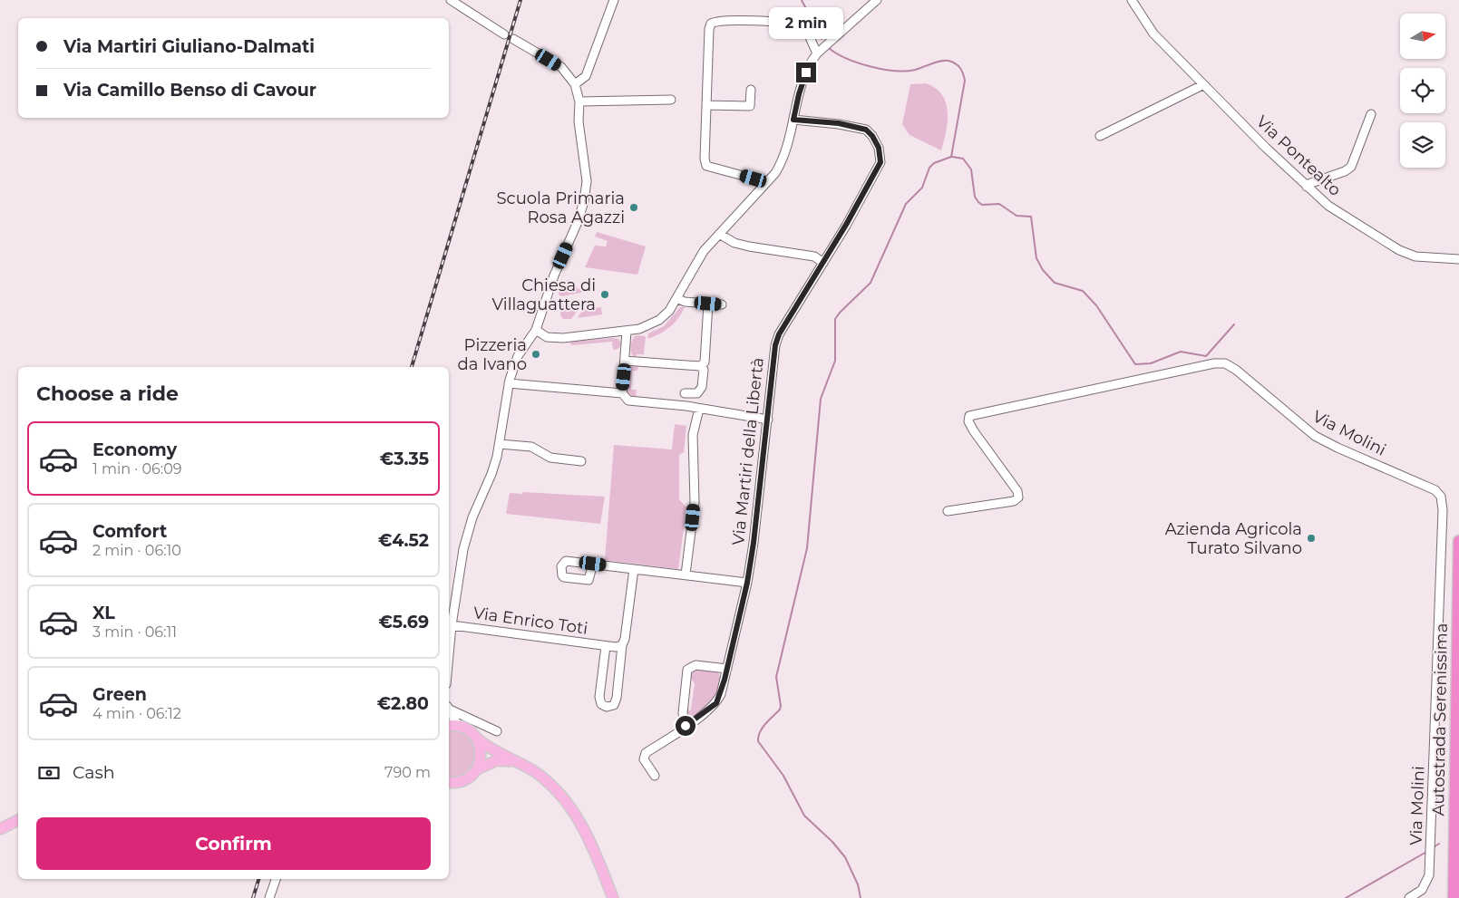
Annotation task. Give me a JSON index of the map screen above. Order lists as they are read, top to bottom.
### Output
{
  "streets": {
    "highway": ["Autostrada Serenissima"],
    "street": [
      "Via Pontealto",
      "Via Molini",
      "Via Martiri della Libertà",
      "Via Enrico Toti"
    ]
  },
  "places": [
    "Scuola Primaria Rosa Agazzi",
    "Chiesa di Villaguattera",
    "Pizzeria da Ivano",
    "Azienda Agricola Turato Silvano"
  ],
  "north": "right",
  "page": {
    "bubble": "2 min",
    "banner": ["Via Martiri Giuliano-Dalmati", "Via Camillo Benso di Cavour"],
    "heading": "Choose a ride",
    "list": [
      {
        "name": "Economy",
        "note": "1 min · 06:09",
        "value": "€3.35"
      },
      {
        "name": "Comfort",
        "note": "2 min · 06:10",
        "value": "€4.52"
      },
      {
        "name": "XL",
        "note": "3 min · 06:11",
        "value": "€5.69"
      },
      {
        "name": "Green",
        "note": "4 min · 06:12",
        "value": "€2.80"
      }
    ],
    "pay": ["Cash", "790 m"],
    "buttons": "Confirm"
  }
}
